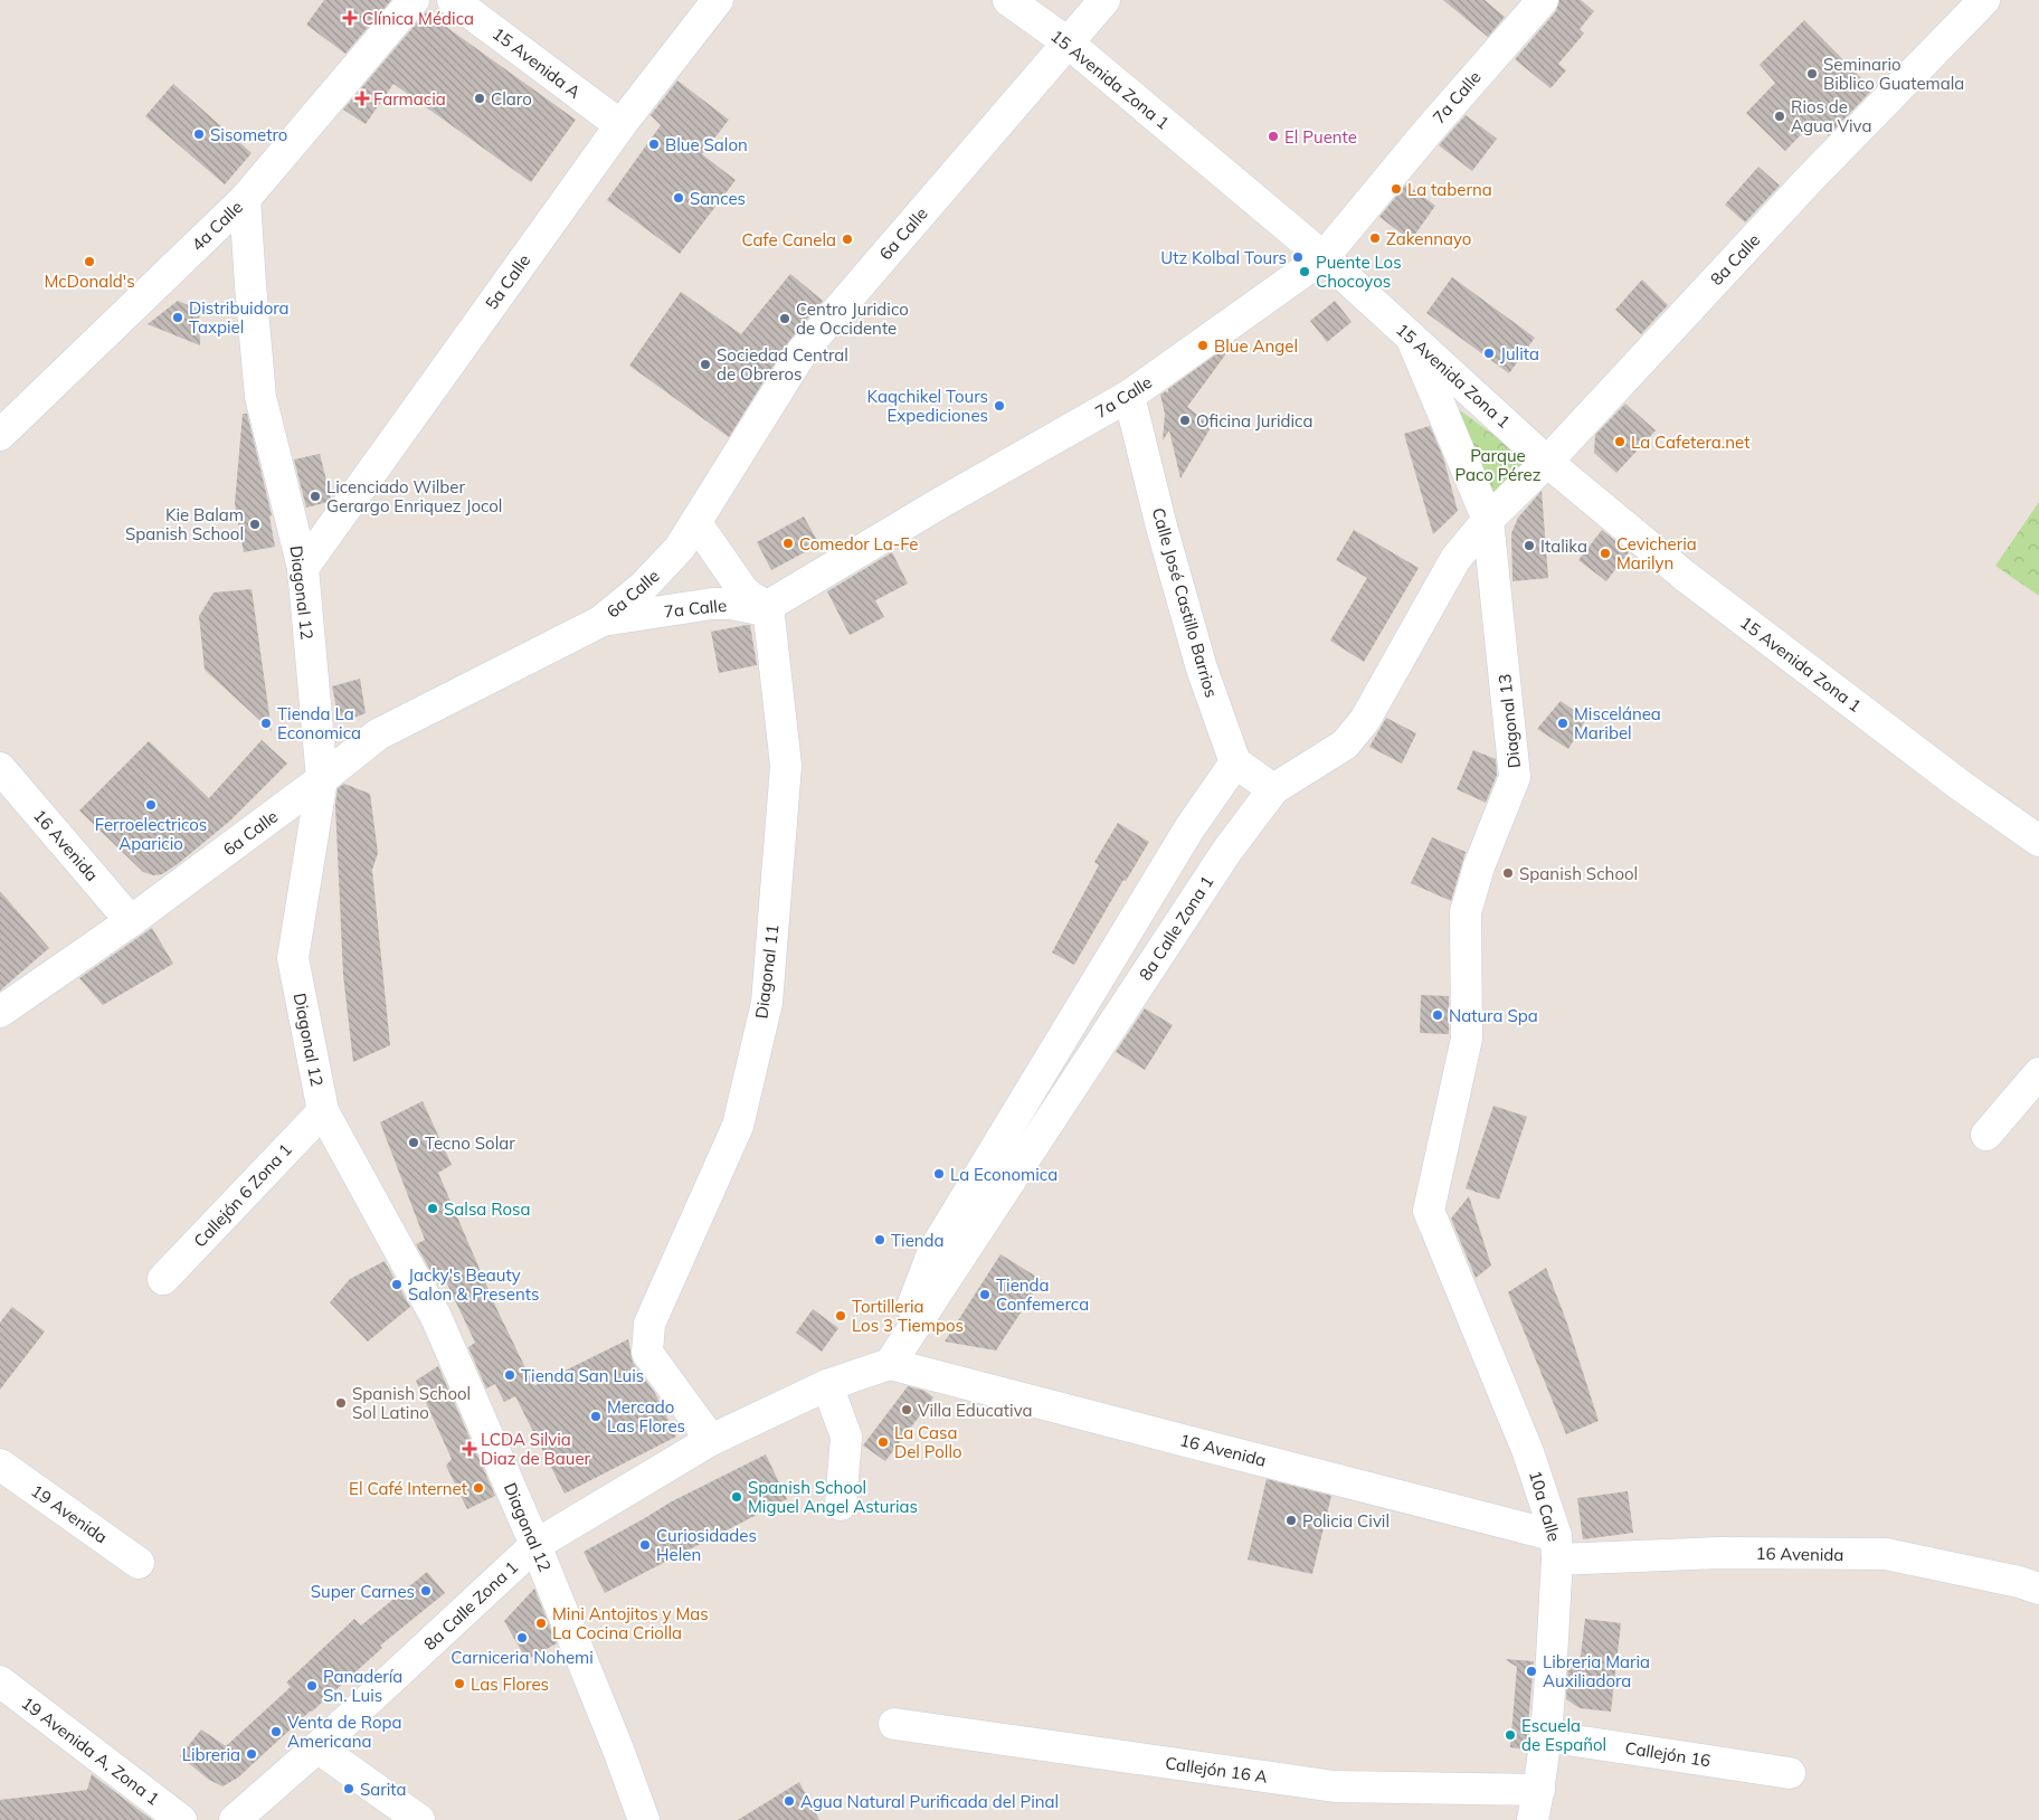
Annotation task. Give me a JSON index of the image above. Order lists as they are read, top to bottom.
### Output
{
  "streets": {
    "street": [
      "15 Avenida A",
      "15 Avenida Zona 1",
      "7a Calle",
      "4a Calle",
      "6a Calle",
      "8a Calle",
      "5a Calle",
      "Diagonal 12",
      "Calle José Castillo Barrios",
      "Diagonal 13",
      "16 Avenida",
      "8a Calle Zona 1",
      "Diagonal 11",
      "Callejón 6 Zona 1",
      "10a Calle",
      "19 Avenida",
      "19 Avenida A, Zona 1",
      "Callejón 16",
      "Callejón 16 A"
    ]
  },
  "crossings": [
    ["15 Avenida A", "5a Calle"],
    ["15 Avenida Zona 1", "7a Calle"],
    ["15 Avenida Zona 1", "6a Calle"],
    ["15 Avenida Zona 1", "8a Calle"],
    ["15 Avenida Zona 1", "Diagonal 13"],
    ["7a Calle", "6a Calle"],
    ["7a Calle", "Calle José Castillo Barrios"],
    ["7a Calle", "Diagonal 11"],
    ["4a Calle", "Diagonal 12"],
    ["6a Calle", "Diagonal 12"],
    ["6a Calle", "16 Avenida"],
    ["8a Calle", "Diagonal 13"],
    ["8a Calle", "8a Calle Zona 1"],
    ["5a Calle", "Diagonal 12"],
    ["Diagonal 12", "8a Calle Zona 1"],
    ["Diagonal 12", "Callejón 6 Zona 1"],
    ["Diagonal 13", "8a Calle Zona 1"],
    ["Diagonal 13", "10a Calle"],
    ["16 Avenida", "8a Calle Zona 1"],
    ["16 Avenida", "10a Calle"],
    ["8a Calle Zona 1", "Diagonal 11"],
    ["10a Calle", "Callejón 16"],
    ["10a Calle", "Callejón 16 A"]
  ],
  "parks": ["Parque Paco Pérez"],
  "places": {
    "health": ["Clínica Médica", "Farmacia", "LCDA Silvia Diaz de Bauer"],
    "other": [
      "Seminario Biblico Guatemala",
      "Claro",
      "Rios de Agua Viva",
      "Sisometro",
      "El Puente",
      "Blue Salon",
      "La taberna",
      "Sances",
      "Zakennayo",
      "Cafe Canela",
      "Utz Kolbal Tours",
      "McDonald's",
      "Puente Los Chocoyos",
      "Distribuidora Taxpiel",
      "Centro Juridico de Occidente",
      "Blue Angel",
      "Julita",
      "Sociedad Central de Obreros",
      "Kaqchikel Tours Expediciones",
      "Oficina Juridica",
      "La Cafetera.net",
      "Licenciado Wilber Gerargo Enriquez Jocol",
      "Kie Balam Spanish School",
      "Comedor La-Fe",
      "Italika",
      "Cevicheria Marilyn",
      "Tienda La Economica",
      "Miscelánea Maribel",
      "Ferroelectricos Aparicio",
      "Spanish School",
      "Natura Spa",
      "Tecno Solar",
      "La Economica",
      "Salsa Rosa",
      "Tienda",
      "Jacky's Beauty Salon & Presents",
      "Tienda Confemerca",
      "Tortilleria Los 3 Tiempos",
      "Tienda San Luis",
      "Spanish School Sol Latino",
      "Villa Educativa",
      "Mercado Las Flores",
      "La Casa Del Pollo",
      "El Café Internet",
      "Spanish School Miguel Angel Asturias",
      "Policia Civil",
      "Curiosidades Helen",
      "Super Carnes",
      "Mini Antojitos y Mas La Cocina Criolla",
      "Carniceria Nohemi",
      "Libreria Maria Auxiliadora",
      "Las Flores",
      "Panadería Sn. Luis",
      "Venta de Ropa Americana",
      "Escuela de Español",
      "Libreria",
      "Sarita",
      "Agua Natural Purificada del Pinal"
    ]
  }
}
